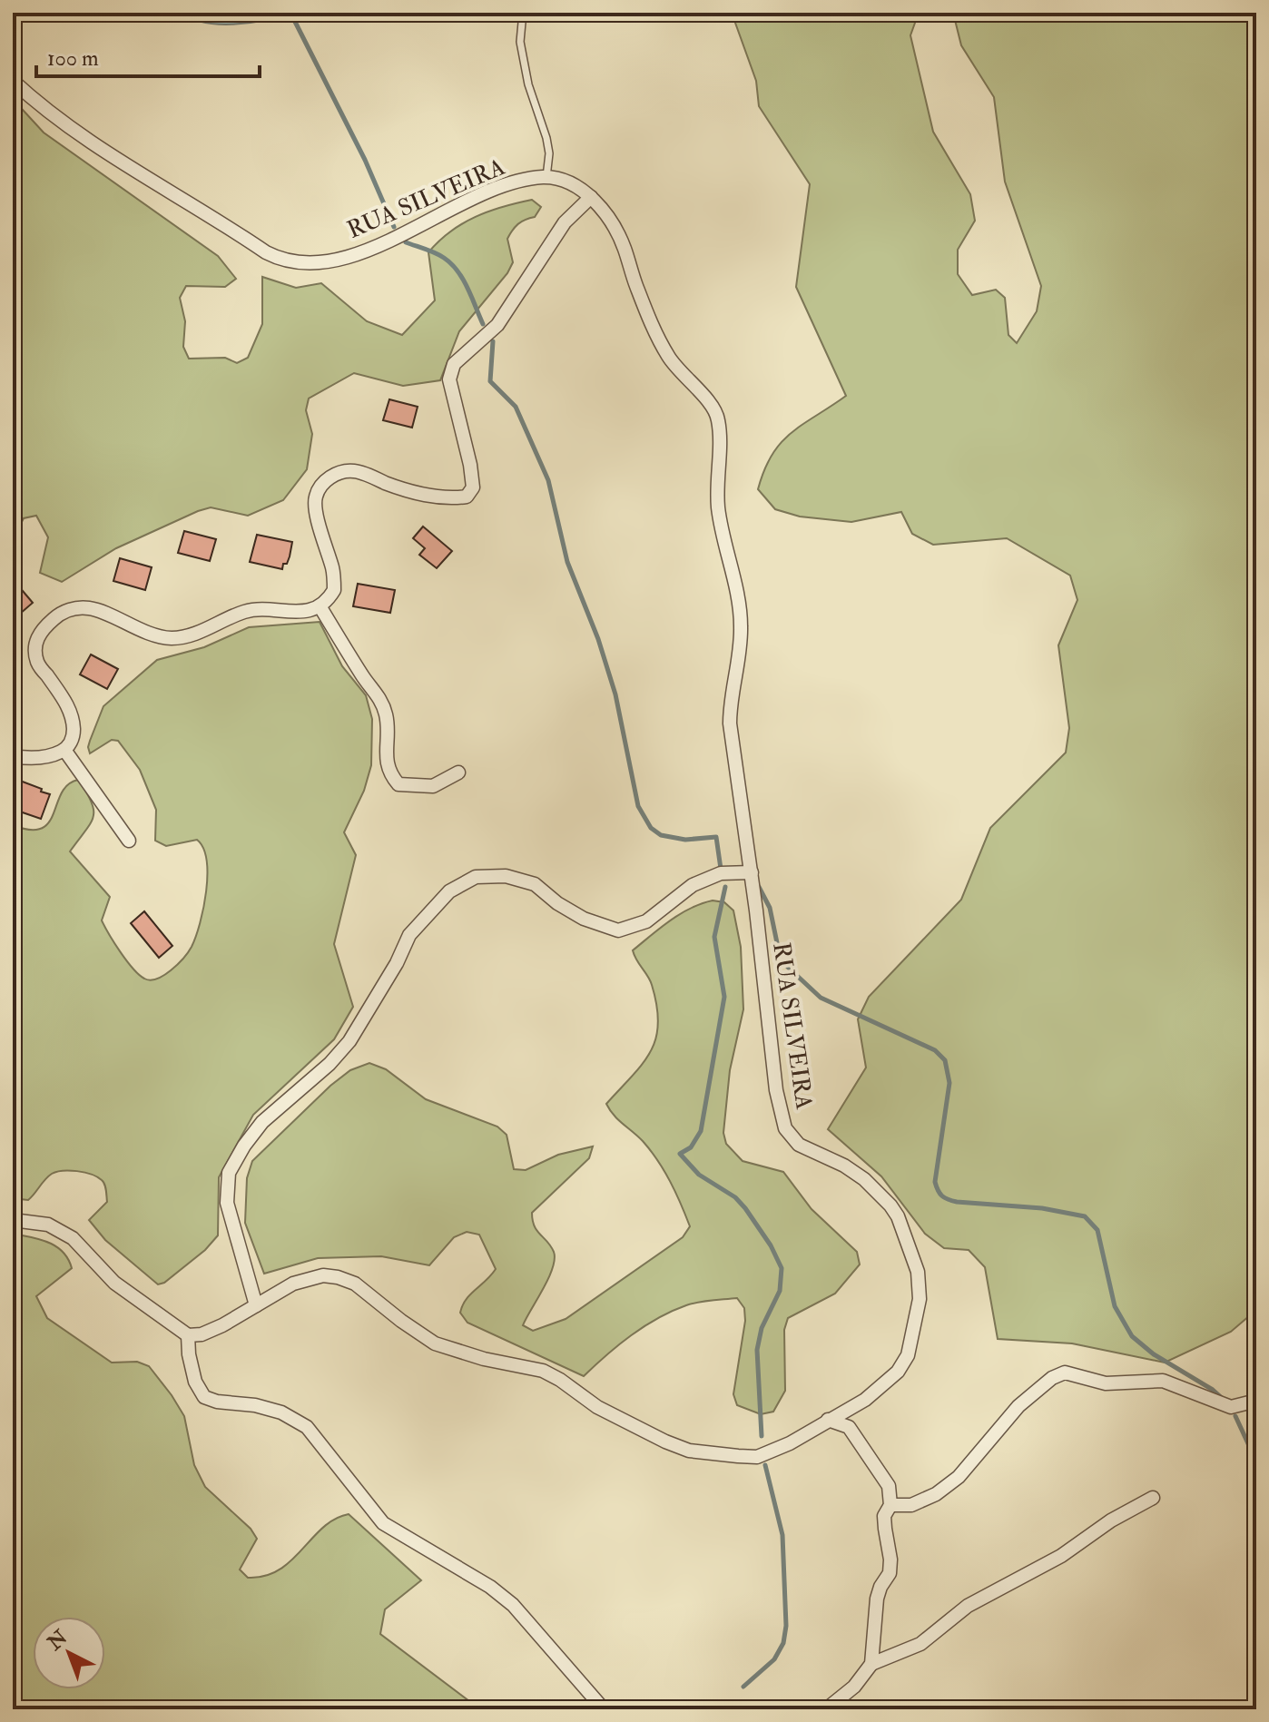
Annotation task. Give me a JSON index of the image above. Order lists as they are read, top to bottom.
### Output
{
  "streets": {
    "street": ["RUA SILVEIRA"]
  },
  "scale_bar": "100 m",
  "north": "top left"
}
